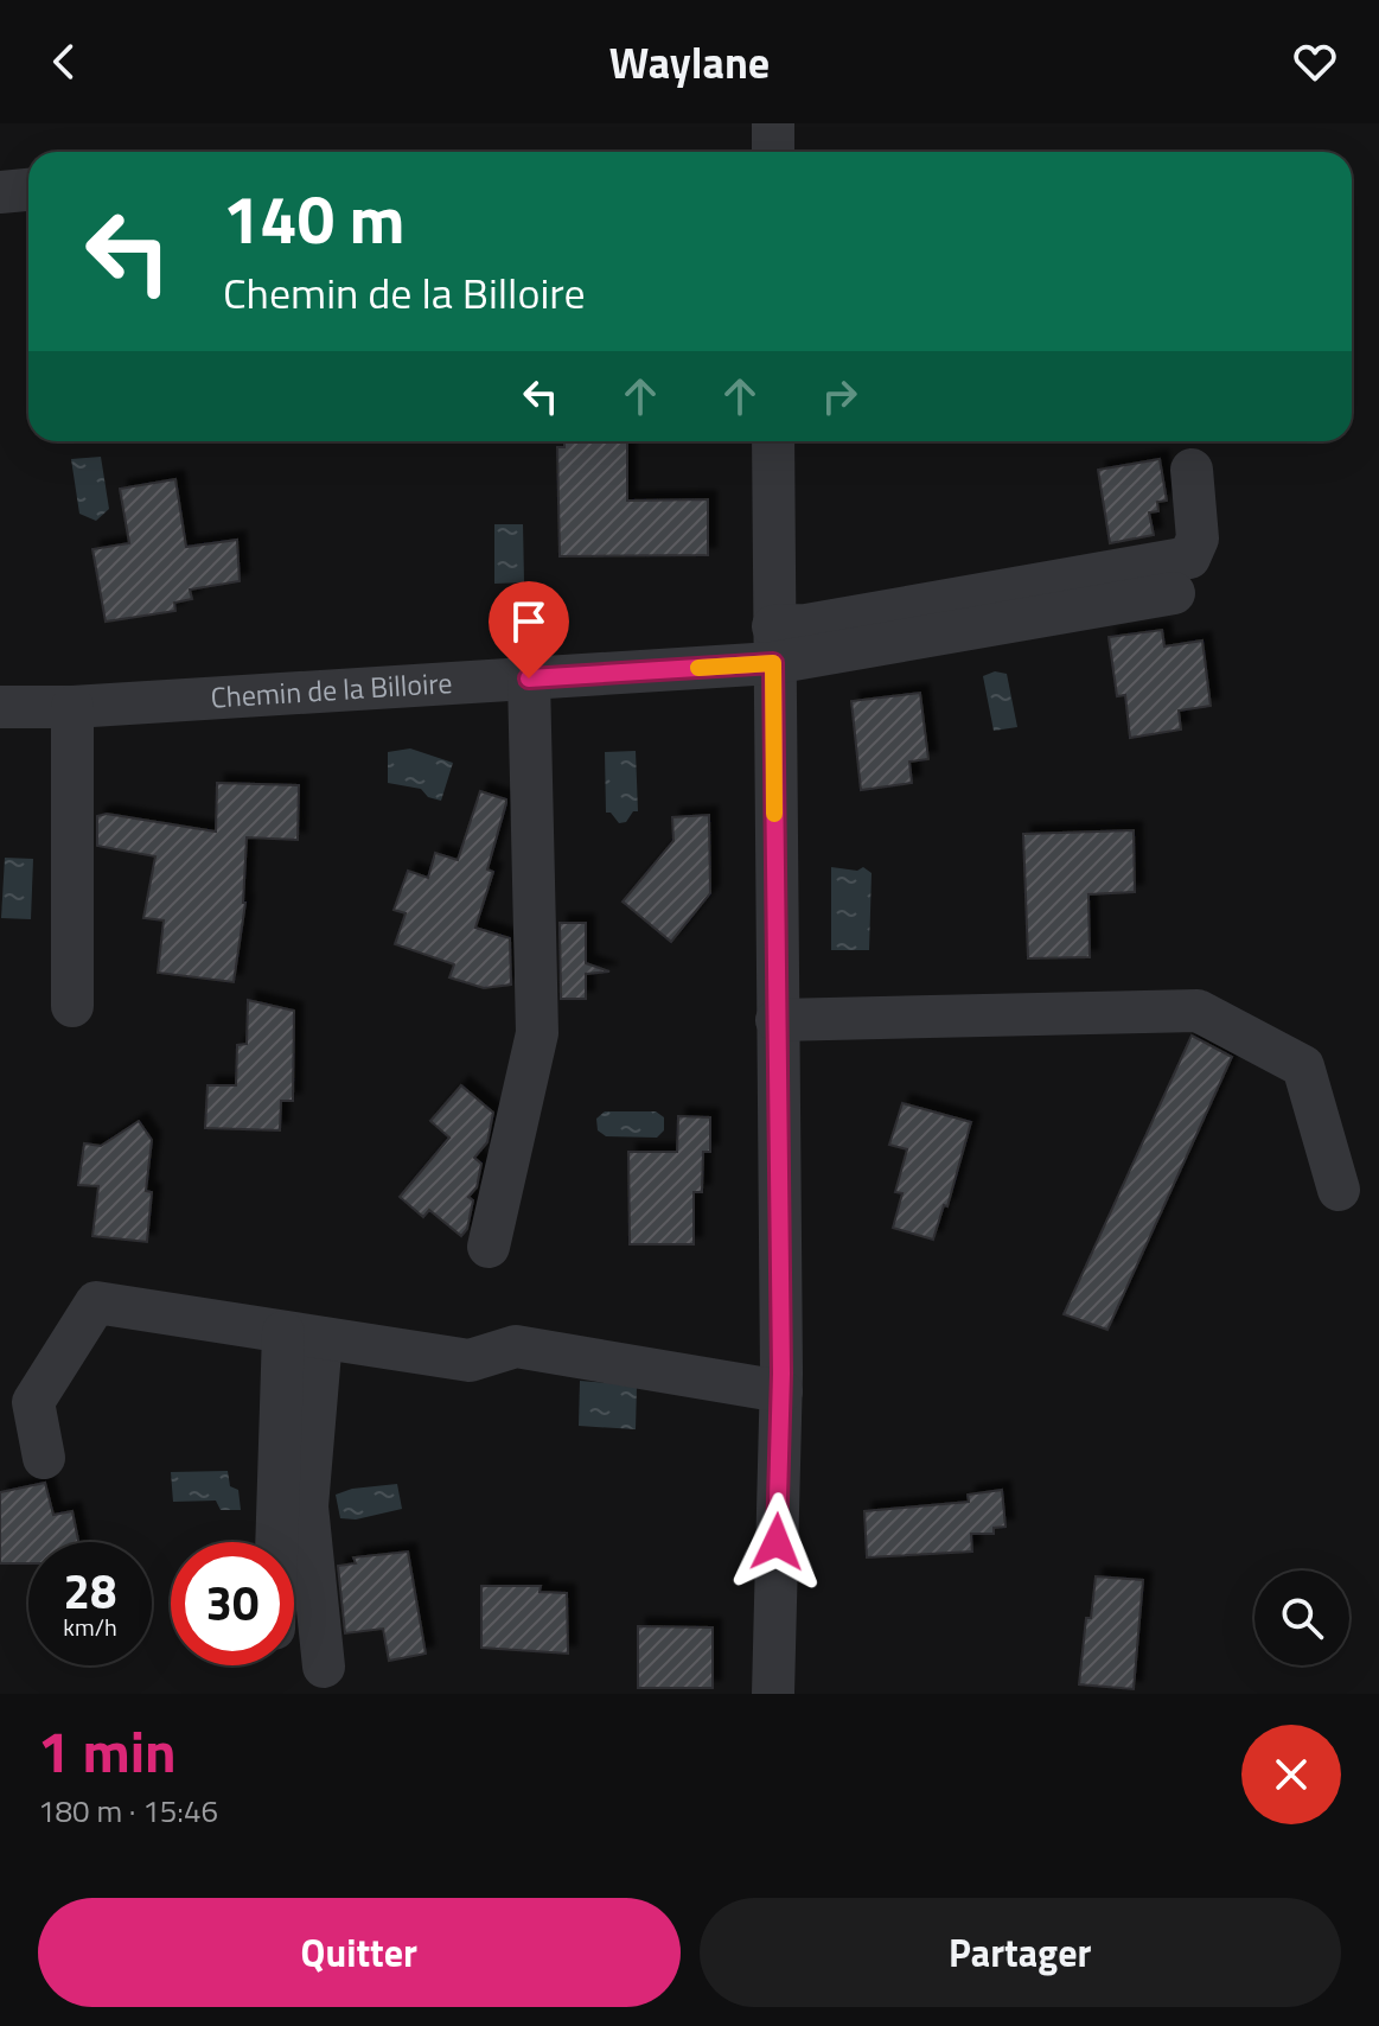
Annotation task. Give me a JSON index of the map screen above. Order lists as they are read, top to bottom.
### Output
{
  "streets": {
    "street": ["Chemin de la Billoire"]
  },
  "page": {
    "header": "Waylane",
    "turn": ["140 m", "Chemin de la Billoire"],
    "speed": "28 km/h",
    "limit": "30",
    "heading": ["1 min", "180 m · 15:46"],
    "buttons": ["Quitter", "Partager"]
  }
}
